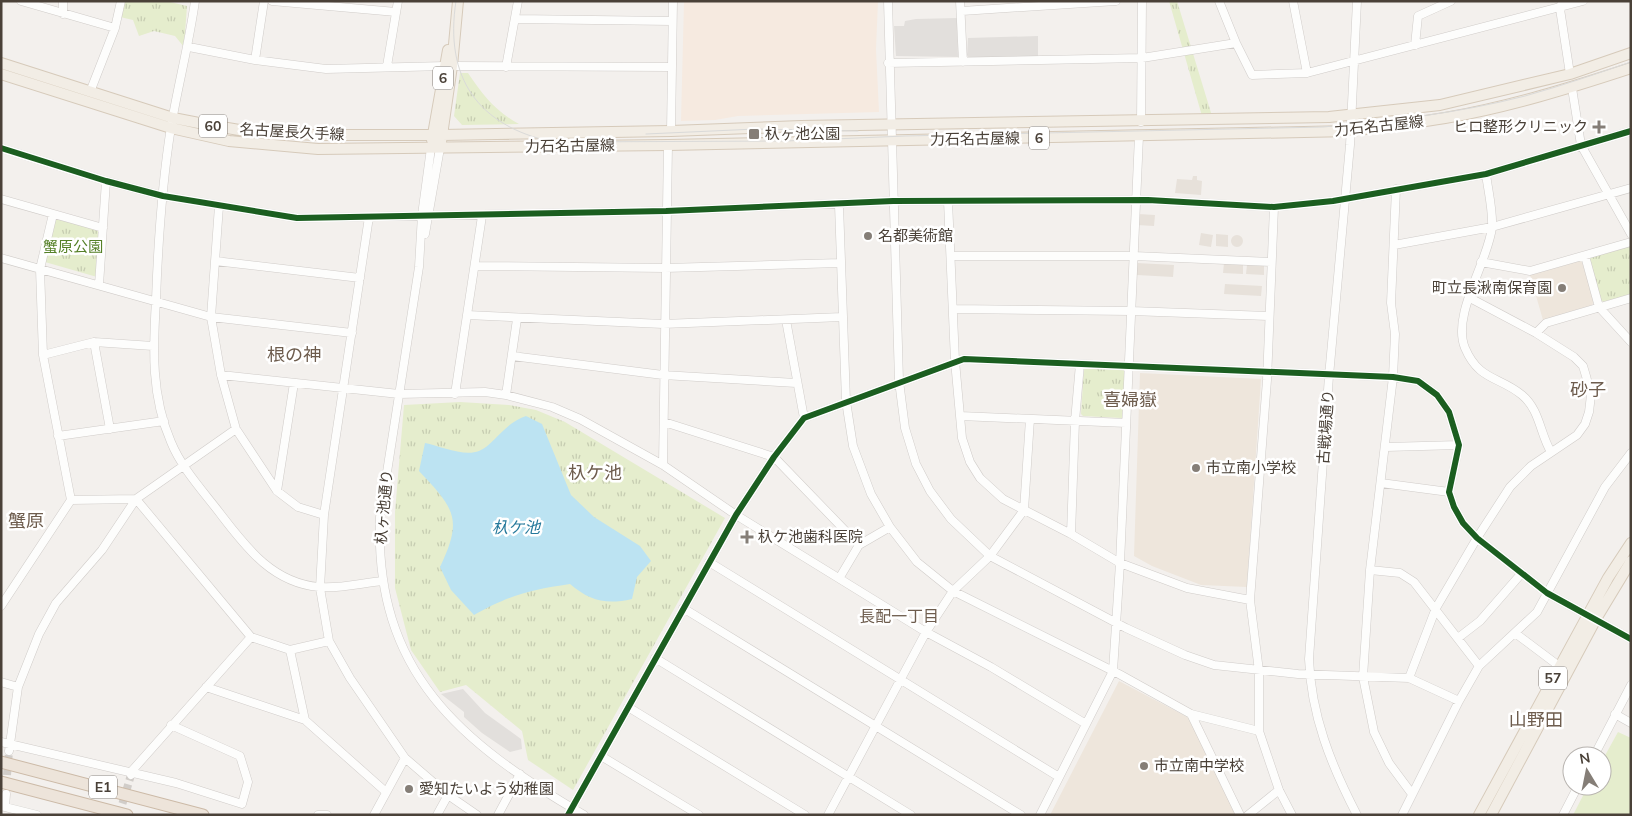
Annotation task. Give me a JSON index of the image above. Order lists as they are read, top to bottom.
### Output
{
  "streets": {
    "highway": ["E1"],
    "main road": [
      "6",
      "60",
      "力石名古屋線",
      "名古屋長久手線",
      "57"
    ],
    "street": ["古戦場通り", "杁ヶ池通り"]
  },
  "crossings": [
    ["6", "力石名古屋線"],
    ["6", "名古屋長久手線"],
    ["力石名古屋線", "名古屋長久手線"],
    ["力石名古屋線", "古戦場通り"],
    ["力石名古屋線", "杁ヶ池通り"],
    ["名古屋長久手線", "杁ヶ池通り"]
  ],
  "districts": [
    "根の神",
    "砂子",
    "喜婦嶽",
    "杁ケ池",
    "蟹原",
    "長配一丁目",
    "山野田"
  ],
  "water": ["杁ケ池"],
  "parks": ["蟹原公園"],
  "places": {
    "health": ["ヒロ整形クリニック", "杁ケ池歯科医院"],
    "transit": ["杁ヶ池公園"],
    "other": [
      "名都美術館",
      "町立長湫南保育園",
      "市立南小学校",
      "市立南中学校",
      "愛知たいよう幼稚園"
    ]
  },
  "north": "top"
}
